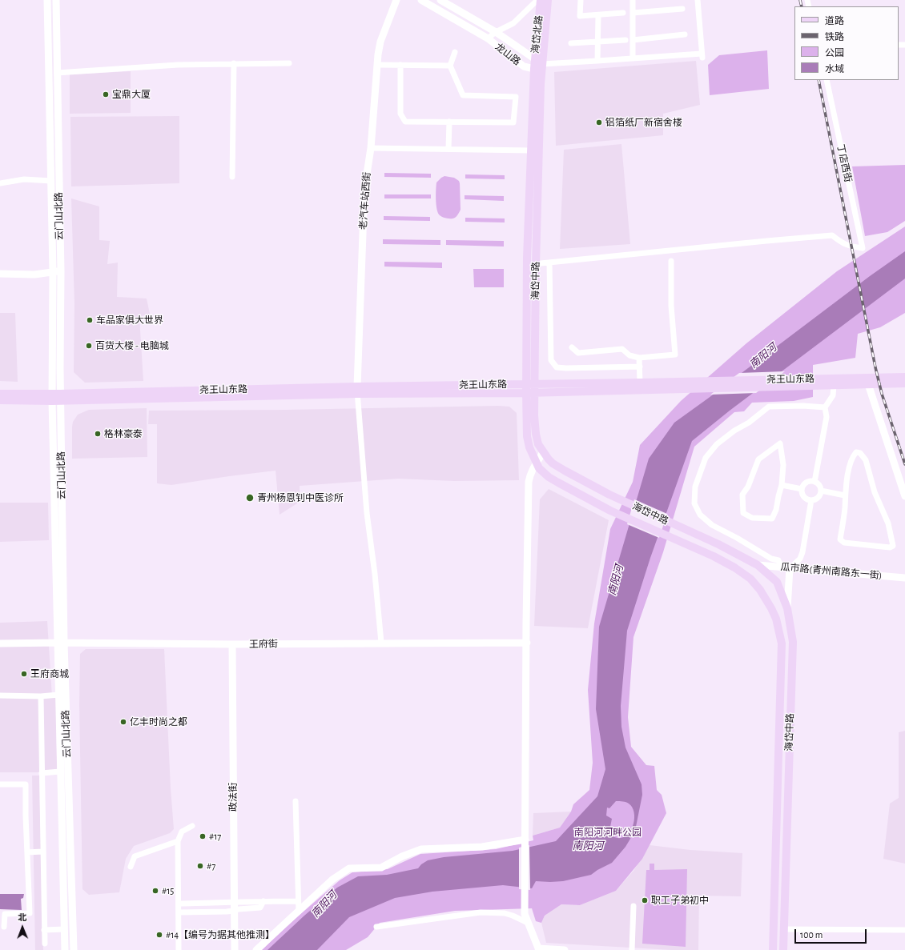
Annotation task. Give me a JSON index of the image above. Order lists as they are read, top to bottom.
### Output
{
  "streets": {
    "main road": ["海岱北路", "海岱中路", "尧王山东路"],
    "street": [
      "龙山路",
      "丁店西街",
      "老汽车站西街",
      "云门山北路",
      "瓜市路(青州南路东一街)",
      "王府街",
      "政法街"
    ]
  },
  "crossings": [
    ["海岱北路", "龙山路"],
    ["海岱北路", "海岱中路"],
    ["龙山路", "海岱中路"],
    ["老汽车站西街", "尧王山东路"],
    ["云门山北路", "尧王山东路"],
    ["云门山北路", "王府街"],
    ["海岱中路", "尧王山东路"],
    ["海岱中路", "瓜市路(青州南路东一街)"],
    ["王府街", "政法街"]
  ],
  "water": ["南阳河"],
  "parks": ["南阳河河畔公园"],
  "places": [
    "宝鼎大厦",
    "铝箔纸厂新宿舍楼",
    "车品家俱大世界",
    "百货大楼 - 电脑城",
    "格林豪泰",
    "青州杨恩钊中医诊所",
    "王府商城",
    "亿丰时尚之都",
    "#17",
    "#7",
    "#15",
    "职工子弟初中",
    "#14【编号为据其他推测】"
  ],
  "legend": [
    "道路",
    "铁路",
    "公园",
    "水域"
  ],
  "scale_bar": "100 m",
  "north": "top"
}
